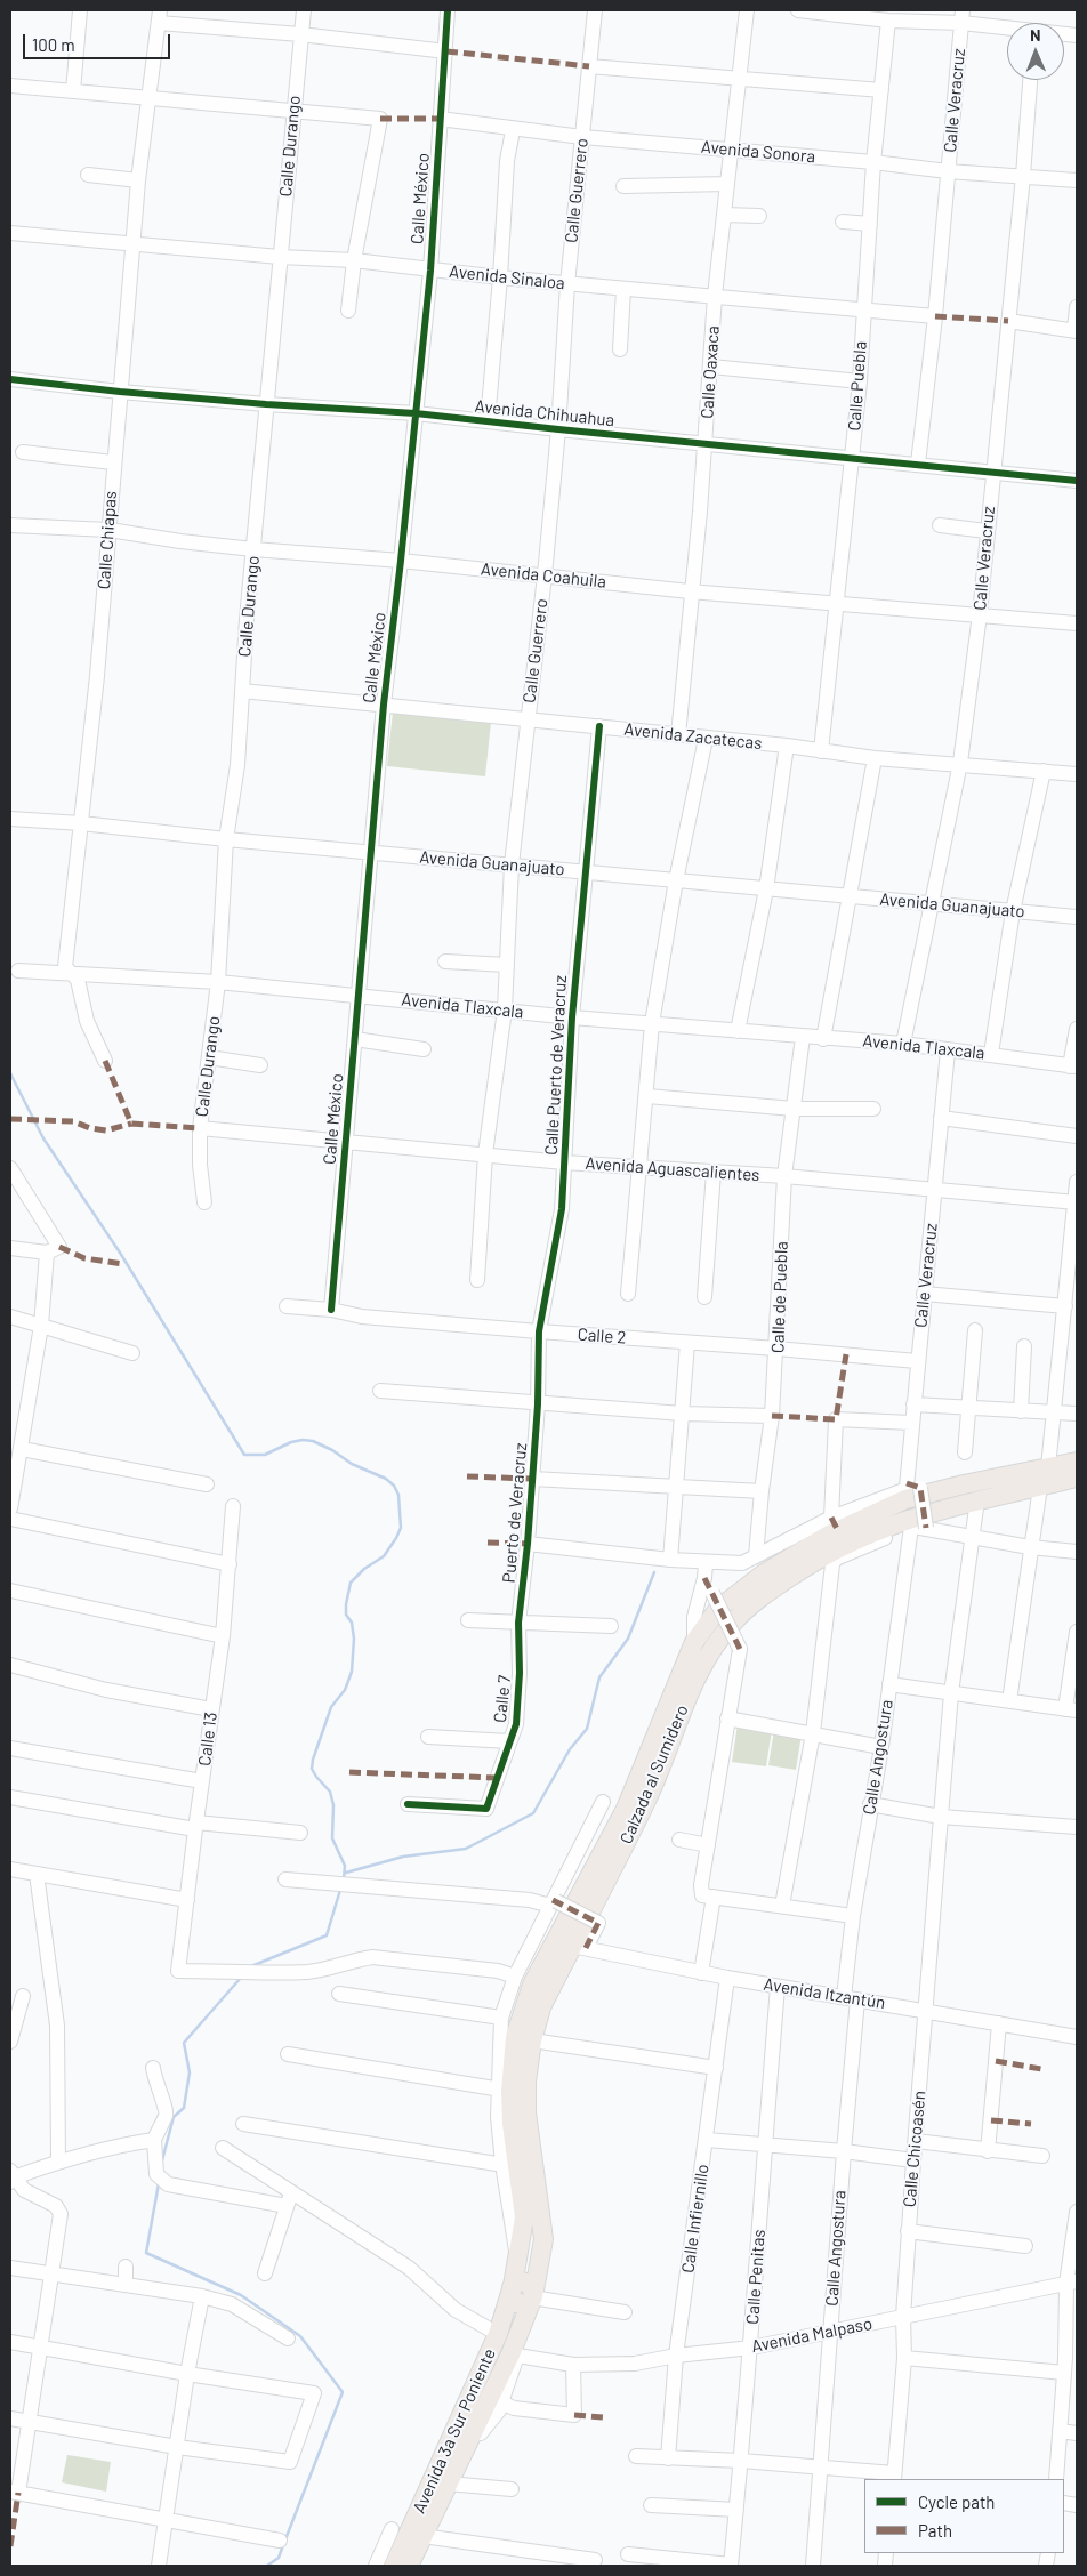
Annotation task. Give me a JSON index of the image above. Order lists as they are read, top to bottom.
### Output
{
  "streets": {
    "main road": ["Calzada al Sumidero", "Avenida 3a Sur Poniente"],
    "street": [
      "Calle Veracruz",
      "Calle Durango",
      "Avenida Sonora",
      "Calle Guerrero",
      "Calle México",
      "Avenida Sinaloa",
      "Calle Oaxaca",
      "Calle Puebla",
      "Avenida Chihuahua",
      "Calle Chiapas",
      "Avenida Coahuila",
      "Avenida Zacatecas",
      "Avenida Guanajuato",
      "Avenida Tlaxcala",
      "Calle Puerto de Veracruz",
      "Avenida Aguascalientes",
      "Calle de Puebla",
      "Calle 2",
      "Puerto de Veracruz",
      "Calle 7",
      "Calle 13",
      "Calle Angostura",
      "Avenida Itzantún",
      "Calle Chicoasén",
      "Calle Infiernillo",
      "Calle Penitas",
      "Avenida Malpaso"
    ]
  },
  "crossings": [
    ["Calle Veracruz", "Avenida Sonora"],
    ["Calle Veracruz", "Avenida Sinaloa"],
    ["Calle Veracruz", "Avenida Chihuahua"],
    ["Calle Veracruz", "Avenida Coahuila"],
    ["Calle Veracruz", "Avenida Zacatecas"],
    ["Calle Veracruz", "Avenida Guanajuato"],
    ["Calle Veracruz", "Avenida Tlaxcala"],
    ["Calle Veracruz", "Avenida Aguascalientes"],
    ["Calle Veracruz", "Calle 2"],
    ["Calle Veracruz", "Calle Angostura"],
    ["Calle Veracruz", "Calzada al Sumidero"],
    ["Calle Durango", "Avenida Sinaloa"],
    ["Calle Durango", "Avenida Chihuahua"],
    ["Calle Durango", "Avenida Coahuila"],
    ["Calle Durango", "Avenida Zacatecas"],
    ["Calle Durango", "Avenida Guanajuato"],
    ["Calle Durango", "Avenida Tlaxcala"],
    ["Calle Durango", "Avenida Aguascalientes"],
    ["Avenida Sonora", "Calle Guerrero"],
    ["Avenida Sonora", "Calle México"],
    ["Avenida Sonora", "Calle Oaxaca"],
    ["Avenida Sonora", "Calle Puebla"],
    ["Calle Guerrero", "Avenida Sinaloa"],
    ["Calle Guerrero", "Avenida Chihuahua"],
    ["Calle Guerrero", "Avenida Coahuila"],
    ["Calle Guerrero", "Avenida Zacatecas"],
    ["Calle Guerrero", "Avenida Guanajuato"],
    ["Calle Guerrero", "Avenida Tlaxcala"],
    ["Calle Guerrero", "Avenida Aguascalientes"],
    ["Calle México", "Avenida Sinaloa"],
    ["Calle México", "Avenida Chihuahua"],
    ["Calle México", "Avenida Coahuila"],
    ["Calle México", "Avenida Zacatecas"],
    ["Calle México", "Avenida Guanajuato"],
    ["Calle México", "Avenida Tlaxcala"],
    ["Calle México", "Avenida Aguascalientes"],
    ["Calle México", "Calle 2"],
    ["Avenida Sinaloa", "Calle Oaxaca"],
    ["Avenida Sinaloa", "Calle Puebla"],
    ["Avenida Sinaloa", "Calle Chiapas"],
    ["Calle Oaxaca", "Avenida Chihuahua"],
    ["Calle Oaxaca", "Avenida Coahuila"],
    ["Calle Oaxaca", "Avenida Zacatecas"],
    ["Calle Puebla", "Avenida Chihuahua"],
    ["Calle Puebla", "Avenida Coahuila"],
    ["Calle Puebla", "Avenida Zacatecas"],
    ["Avenida Chihuahua", "Calle Chiapas"],
    ["Calle Chiapas", "Avenida Coahuila"],
    ["Calle Chiapas", "Avenida Guanajuato"],
    ["Calle Chiapas", "Avenida Tlaxcala"],
    ["Avenida Zacatecas", "Calle Puerto de Veracruz"],
    ["Avenida Guanajuato", "Calle Puerto de Veracruz"],
    ["Avenida Tlaxcala", "Calle Puerto de Veracruz"],
    ["Avenida Tlaxcala", "Calle de Puebla"],
    ["Calle Puerto de Veracruz", "Avenida Aguascalientes"],
    ["Calle Puerto de Veracruz", "Calle 2"],
    ["Calle Puerto de Veracruz", "Puerto de Veracruz"],
    ["Avenida Aguascalientes", "Calle de Puebla"],
    ["Calle de Puebla", "Calle 2"],
    ["Puerto de Veracruz", "Calle 7"],
    ["Calle Angostura", "Calzada al Sumidero"],
    ["Calle Angostura", "Avenida Itzantún"],
    ["Calle Angostura", "Avenida Malpaso"],
    ["Calzada al Sumidero", "Avenida Itzantún"],
    ["Calzada al Sumidero", "Calle Chicoasén"],
    ["Calzada al Sumidero", "Avenida Malpaso"],
    ["Calzada al Sumidero", "Avenida 3a Sur Poniente"],
    ["Avenida Itzantún", "Calle Chicoasén"],
    ["Avenida Itzantún", "Calle Infiernillo"],
    ["Avenida Itzantún", "Calle Penitas"],
    ["Calle Chicoasén", "Avenida Malpaso"],
    ["Calle Infiernillo", "Avenida Malpaso"],
    ["Calle Penitas", "Avenida Malpaso"]
  ],
  "legend": ["Cycle path", "Path"],
  "scale_bar": "100 m",
  "north": "top"
}
